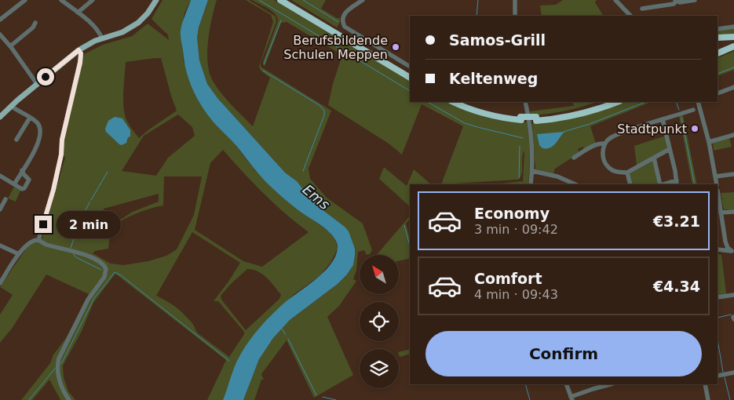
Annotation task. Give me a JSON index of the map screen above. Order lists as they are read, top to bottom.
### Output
{
  "water": ["Ems"],
  "places": ["Berufsbildende Schulen Meppen", "Stadtpunkt"],
  "north": "top left",
  "page": {
    "banner": ["Samos-Grill", "Keltenweg"],
    "list": [
      {
        "name": "Economy",
        "note": "3 min · 09:42",
        "value": "€3.21"
      },
      {
        "name": "Comfort",
        "note": "4 min · 09:43",
        "value": "€4.34"
      }
    ],
    "bubble": "2 min",
    "buttons": "Confirm"
  }
}
